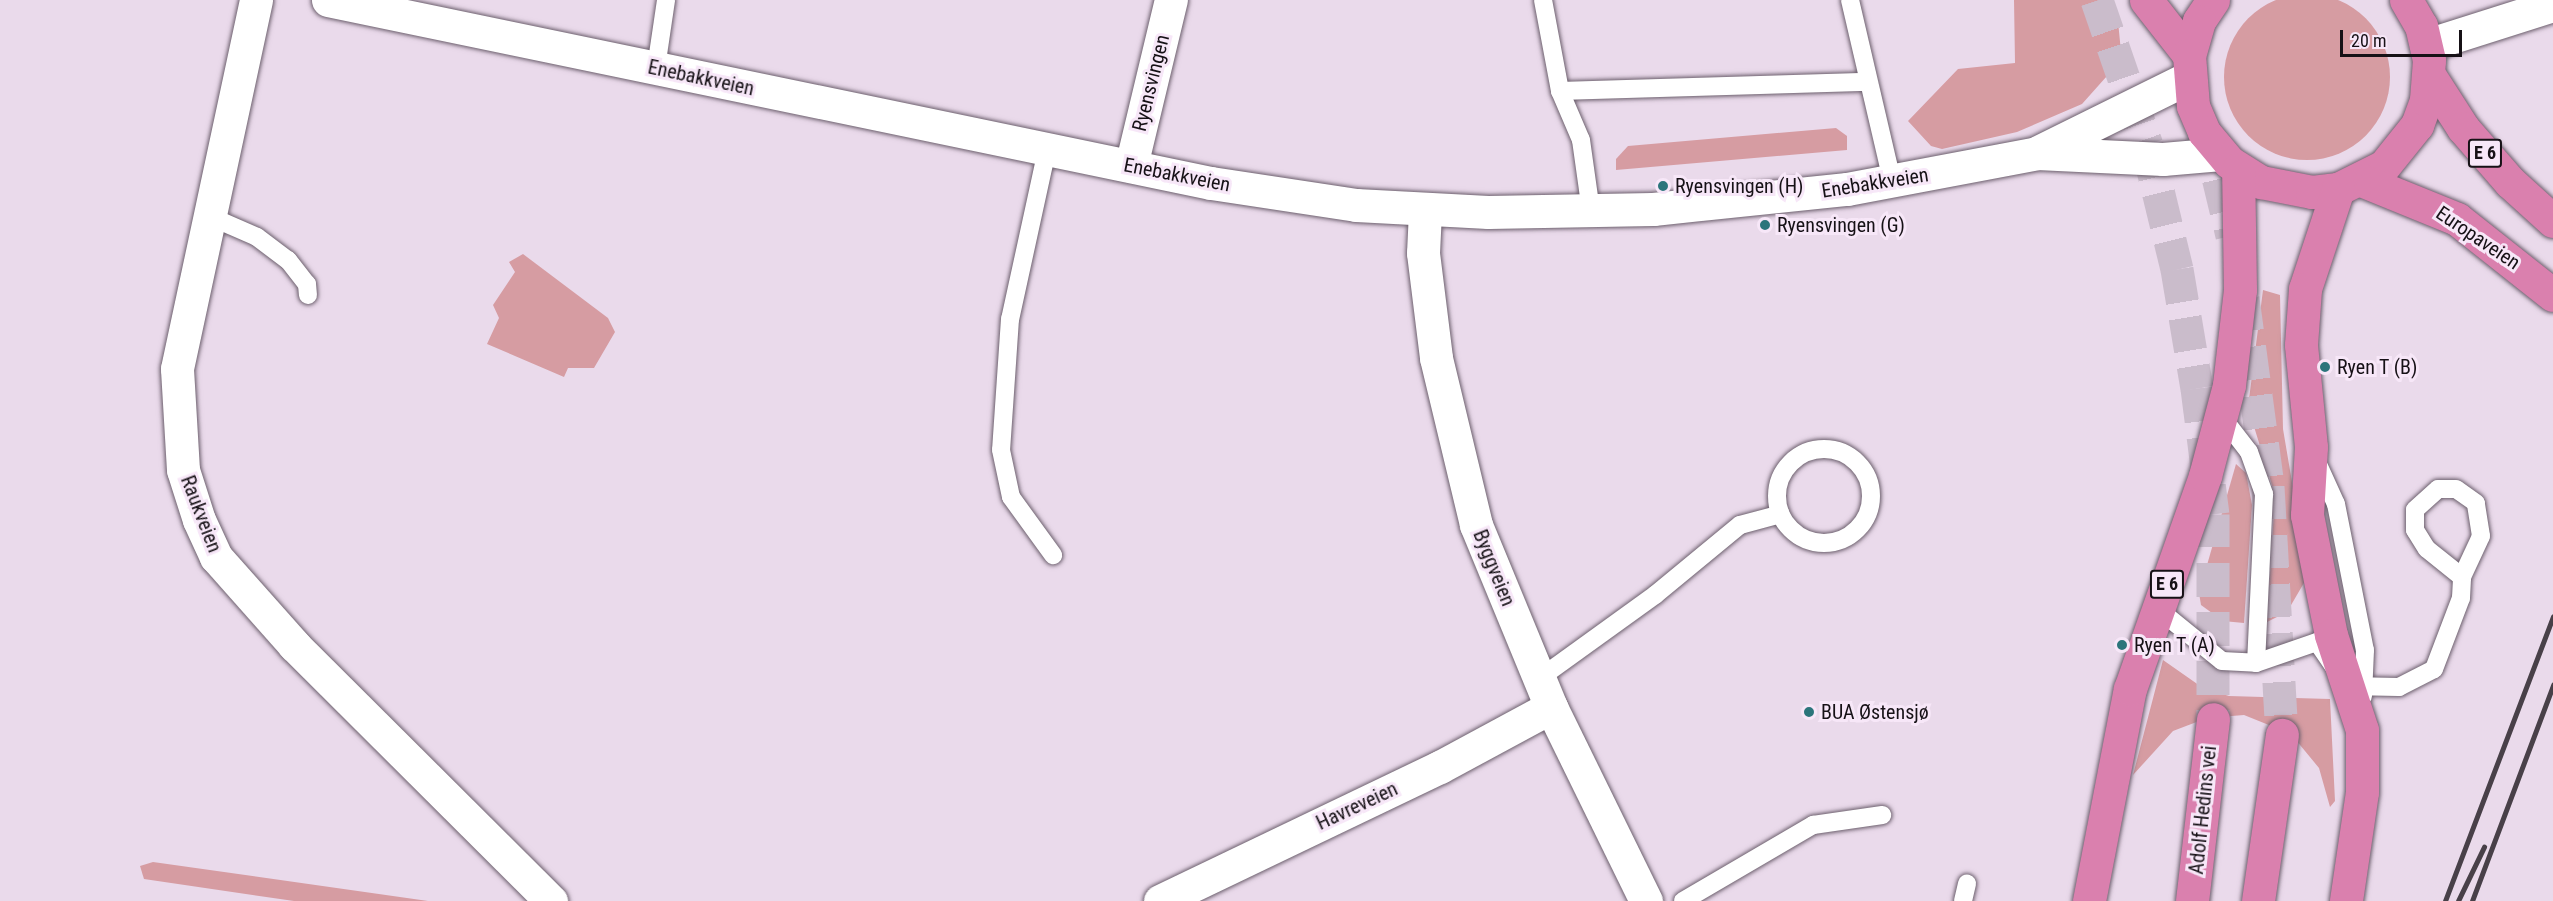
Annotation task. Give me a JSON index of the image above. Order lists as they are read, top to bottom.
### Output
{
  "streets": {
    "highway": ["E 6", "Europaveien", "Adolf Hedins vei"],
    "street": [
      "Enebakkveien",
      "Ryensvingen",
      "Raukveien",
      "Byggveien",
      "Havreveien"
    ]
  },
  "crossings": [
    ["Enebakkveien", "Ryensvingen"],
    ["Enebakkveien", "E 6"],
    ["Enebakkveien", "Byggveien"],
    ["Byggveien", "Havreveien"]
  ],
  "places": [
    "Ryensvingen (H)",
    "Ryensvingen (G)",
    "Ryen T (B)",
    "Ryen T (A)",
    "BUA Østensjø"
  ],
  "scale_bar": "20 m"
}
